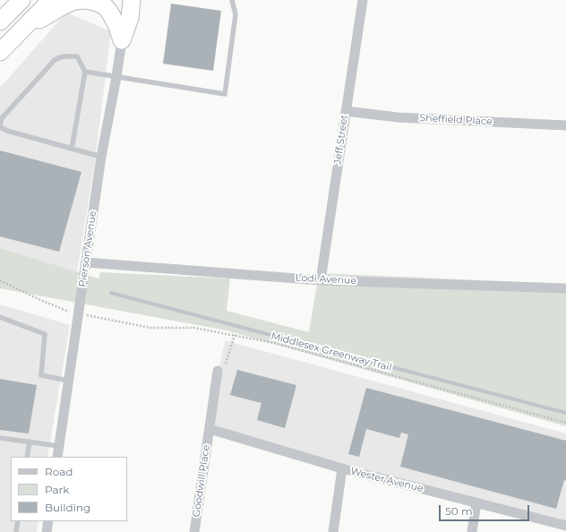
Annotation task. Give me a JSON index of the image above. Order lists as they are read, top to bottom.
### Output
{
  "streets": {
    "street": [
      "Sheffield Place",
      "Jeff Street",
      "Pierson Avenue",
      "Lodi Avenue",
      "Wester Avenue",
      "Goodwill Place"
    ],
    "path": ["Middlesex Greenway Trail"]
  },
  "crossings": [
    ["Sheffield Place", "Jeff Street"],
    ["Jeff Street", "Lodi Avenue"],
    ["Pierson Avenue", "Lodi Avenue"],
    ["Wester Avenue", "Goodwill Place"]
  ],
  "legend": ["Road", "Park", "Building"],
  "scale_bar": "50 m"
}
